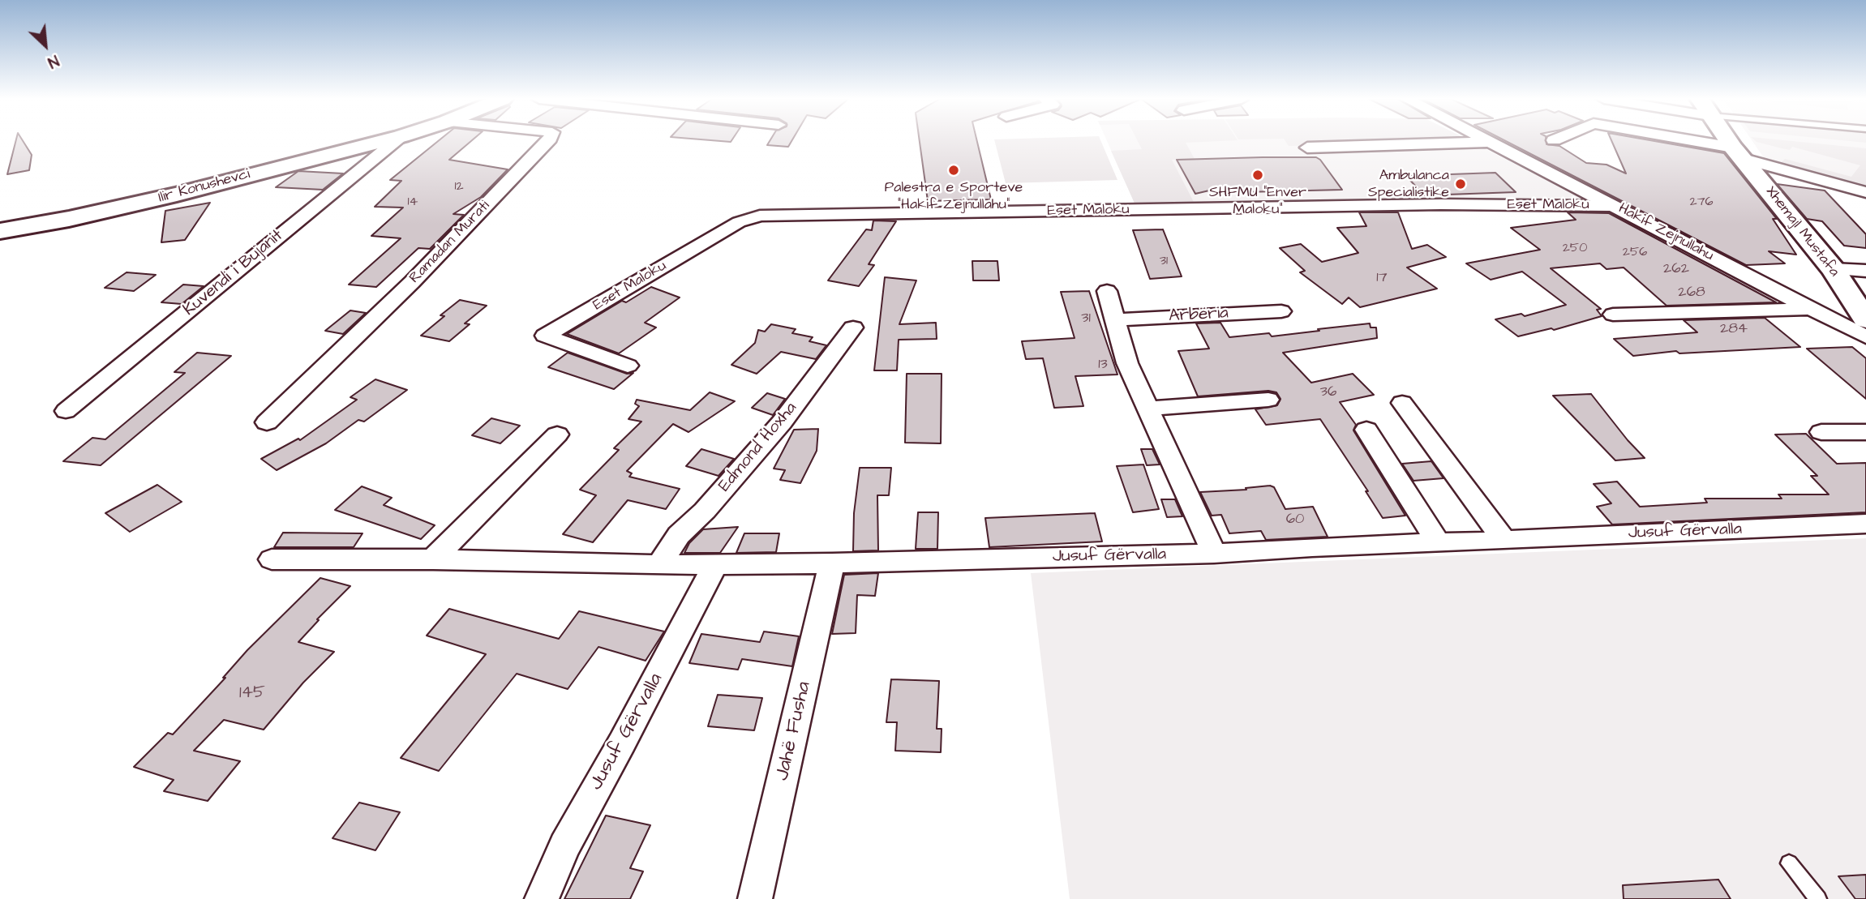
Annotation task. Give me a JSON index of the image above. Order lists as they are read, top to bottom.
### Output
{
  "streets": {
    "street": [
      "Ilir Konushevci",
      "Eset Maloku",
      "Xhemajl Mustafa",
      "Hakif Zejnullahu",
      "Ramadan Murati",
      "Kuvendi i Bujanit",
      "Arbëria",
      "Edmond Hoxha",
      "Jusuf Gërvalla",
      "Jahë Fusha"
    ]
  },
  "crossings": [
    ["Eset Maloku", "Hakif Zejnullahu"],
    ["Edmond Hoxha", "Jusuf Gërvalla"],
    ["Jusuf Gërvalla", "Jahë Fusha"]
  ],
  "places": ["Palestra e Sporteve \"Hakif Zejnullahu\"", "SHFMU \"Enver Maloku\"", "Ambulanca Specialistike"],
  "house_numbers": [
    "12",
    "14",
    "276",
    "250",
    "256",
    "31",
    "262",
    "17",
    "268",
    "31",
    "284",
    "13",
    "36",
    "60",
    "145"
  ],
  "north": "bottom right"
}
